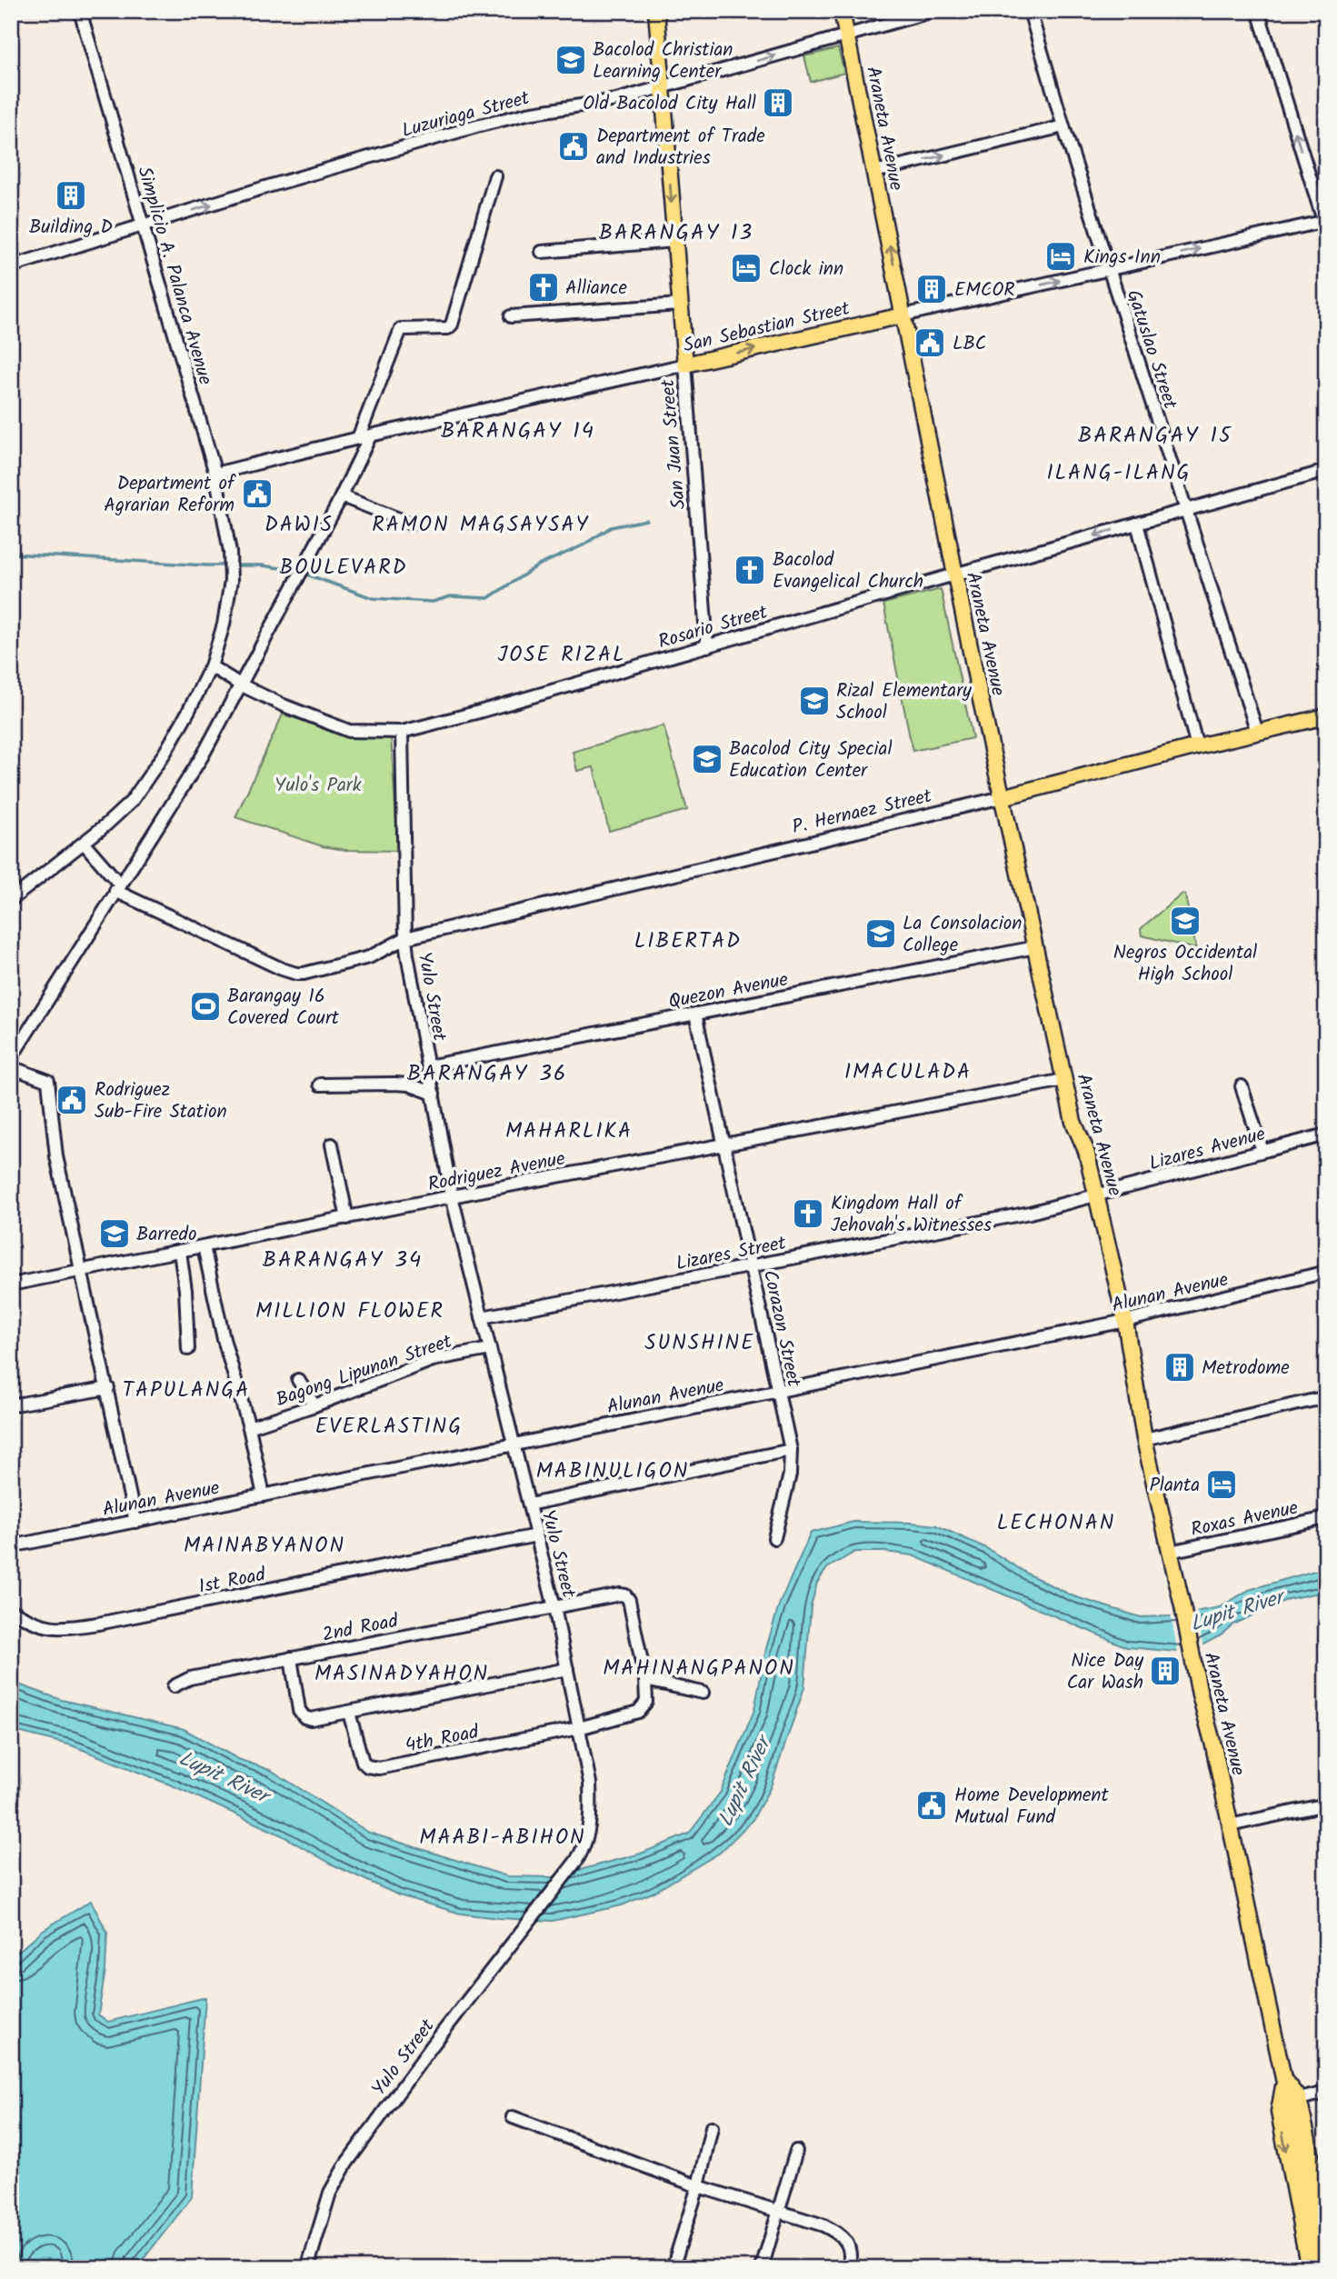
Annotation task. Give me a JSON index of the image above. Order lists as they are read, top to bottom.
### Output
{
  "streets": {
    "main road": [
      "Araneta Avenue",
      "San Sebastian Street",
      "San Juan Street",
      "P. Hernaez Street"
    ],
    "street": [
      "Luzuriaga Street",
      "Simplicio A. Palanca Avenue",
      "Gatuslao Street",
      "Rosario Street",
      "Quezon Avenue",
      "Yulo Street",
      "Lizares Avenue",
      "Rodriguez Avenue",
      "Lizares Street",
      "Alunan Avenue",
      "Corazon Street",
      "Bagong Lipunan Street",
      "Roxas Avenue",
      "1st Road",
      "2nd Road",
      "4th Road"
    ]
  },
  "crossings": [
    ["Luzuriaga Street", "Araneta Avenue"],
    ["Luzuriaga Street", "Simplicio A. Palanca Avenue"],
    ["Luzuriaga Street", "San Juan Street"],
    ["Araneta Avenue", "San Sebastian Street"],
    ["Araneta Avenue", "Rosario Street"],
    ["Araneta Avenue", "P. Hernaez Street"],
    ["Araneta Avenue", "Quezon Avenue"],
    ["Araneta Avenue", "Lizares Avenue"],
    ["Araneta Avenue", "Rodriguez Avenue"],
    ["Araneta Avenue", "Lizares Street"],
    ["Araneta Avenue", "Alunan Avenue"],
    ["Araneta Avenue", "Roxas Avenue"],
    ["Simplicio A. Palanca Avenue", "San Sebastian Street"],
    ["Simplicio A. Palanca Avenue", "Rosario Street"],
    ["San Sebastian Street", "Gatuslao Street"],
    ["San Sebastian Street", "San Juan Street"],
    ["Gatuslao Street", "Rosario Street"],
    ["Gatuslao Street", "P. Hernaez Street"],
    ["San Juan Street", "Rosario Street"],
    ["Rosario Street", "Yulo Street"],
    ["P. Hernaez Street", "Yulo Street"],
    ["Quezon Avenue", "Yulo Street"],
    ["Quezon Avenue", "Corazon Street"],
    ["Yulo Street", "Rodriguez Avenue"],
    ["Yulo Street", "Lizares Street"],
    ["Yulo Street", "Alunan Avenue"],
    ["Yulo Street", "Bagong Lipunan Street"],
    ["Yulo Street", "1st Road"],
    ["Yulo Street", "2nd Road"],
    ["Yulo Street", "4th Road"],
    ["Lizares Avenue", "Lizares Street"],
    ["Rodriguez Avenue", "Corazon Street"],
    ["Lizares Street", "Corazon Street"],
    ["Alunan Avenue", "Corazon Street"],
    ["2nd Road", "4th Road"]
  ],
  "one_way": ["Luzuriaga Street", "San Sebastian Street"],
  "districts": [
    "BARANGAY 13",
    "BARANGAY 14",
    "BARANGAY 15",
    "ILANG-ILANG",
    "DAWIS",
    "RAMON MAGSAYSAY",
    "BOULEVARD",
    "JOSE RIZAL",
    "LIBERTAD",
    "IMACULADA",
    "BARANGAY 36",
    "MAHARLIKA",
    "BARANGAY 34",
    "MILLION FLOWER",
    "SUNSHINE",
    "TAPULANGA",
    "EVERLASTING",
    "MABINULIGON",
    "LECHONAN",
    "MAINABYANON",
    "MAHINANGPANON",
    "MASINADYAHON",
    "MAABI-ABIHON"
  ],
  "water": ["Lupit River"],
  "parks": ["Yulo's Park"],
  "places": {
    "school or university": [
      "Bacolod Christian Learning Center",
      "Rizal Elementary School",
      "Bacolod City Special Education Center",
      "Negros Occidental High School",
      "La Consolacion College",
      "Barredo"
    ],
    "building": [
      "Old Bacolod City Hall",
      "Building D",
      "EMCOR",
      "Metrodome",
      "Nice Day Car Wash"
    ],
    "public building": [
      "Department of Trade and Industries",
      "LBC",
      "Department of Agrarian Reform",
      "Rodriguez Sub-Fire Station",
      "Home Development Mutual Fund"
    ],
    "hotel": ["Kings Inn", "Clock inn", "Planta"],
    "church": ["Alliance", "Bacolod Evangelical Church", "Kingdom Hall of Jehovah's Witnesses"],
    "sports": ["Barangay 16 Covered Court"]
  }
}
